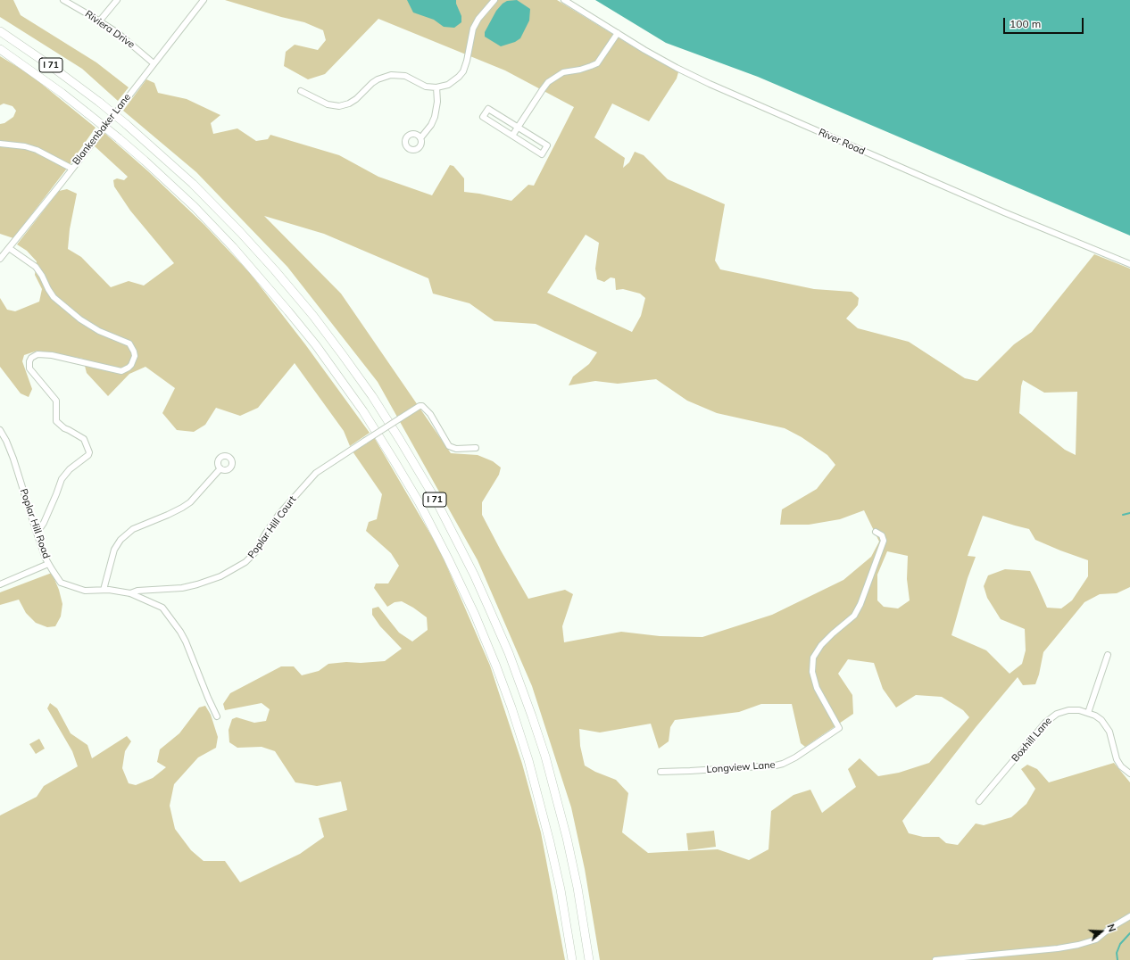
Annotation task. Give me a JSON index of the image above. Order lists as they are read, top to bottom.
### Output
{
  "streets": {
    "highway": ["I 71"],
    "street": [
      "Riviera Drive",
      "Blankenbaker Lane",
      "River Road",
      "Poplar Hill Road",
      "Poplar Hill Court",
      "Boxhill Lane",
      "Longview Lane"
    ]
  },
  "crossings": [
    ["Riviera Drive", "Blankenbaker Lane"],
    ["Poplar Hill Road", "Poplar Hill Court"]
  ],
  "scale_bar": "100 m",
  "north": "right"
}
